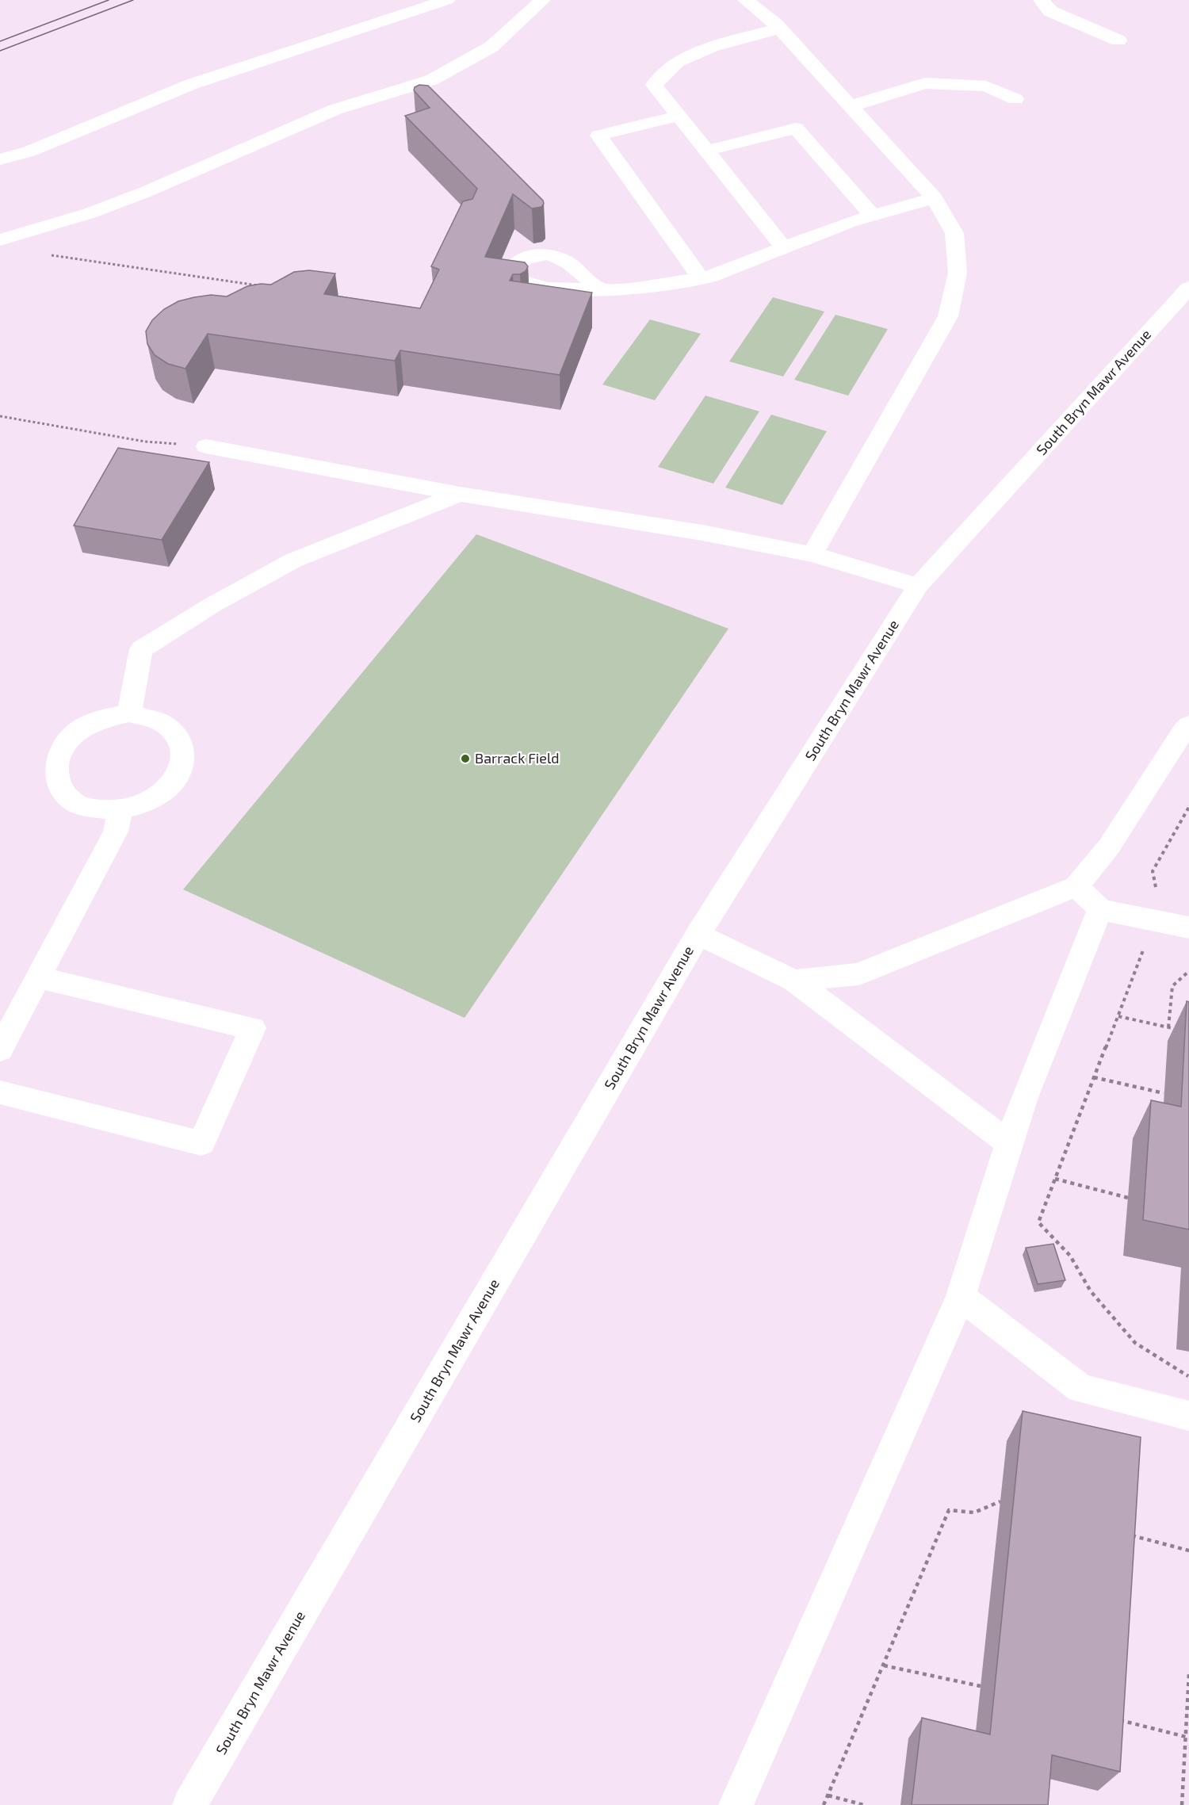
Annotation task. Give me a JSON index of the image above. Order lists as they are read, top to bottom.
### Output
{
  "streets": {
    "main road": ["South Bryn Mawr Avenue"]
  },
  "places": ["Barrack Field"]
}
